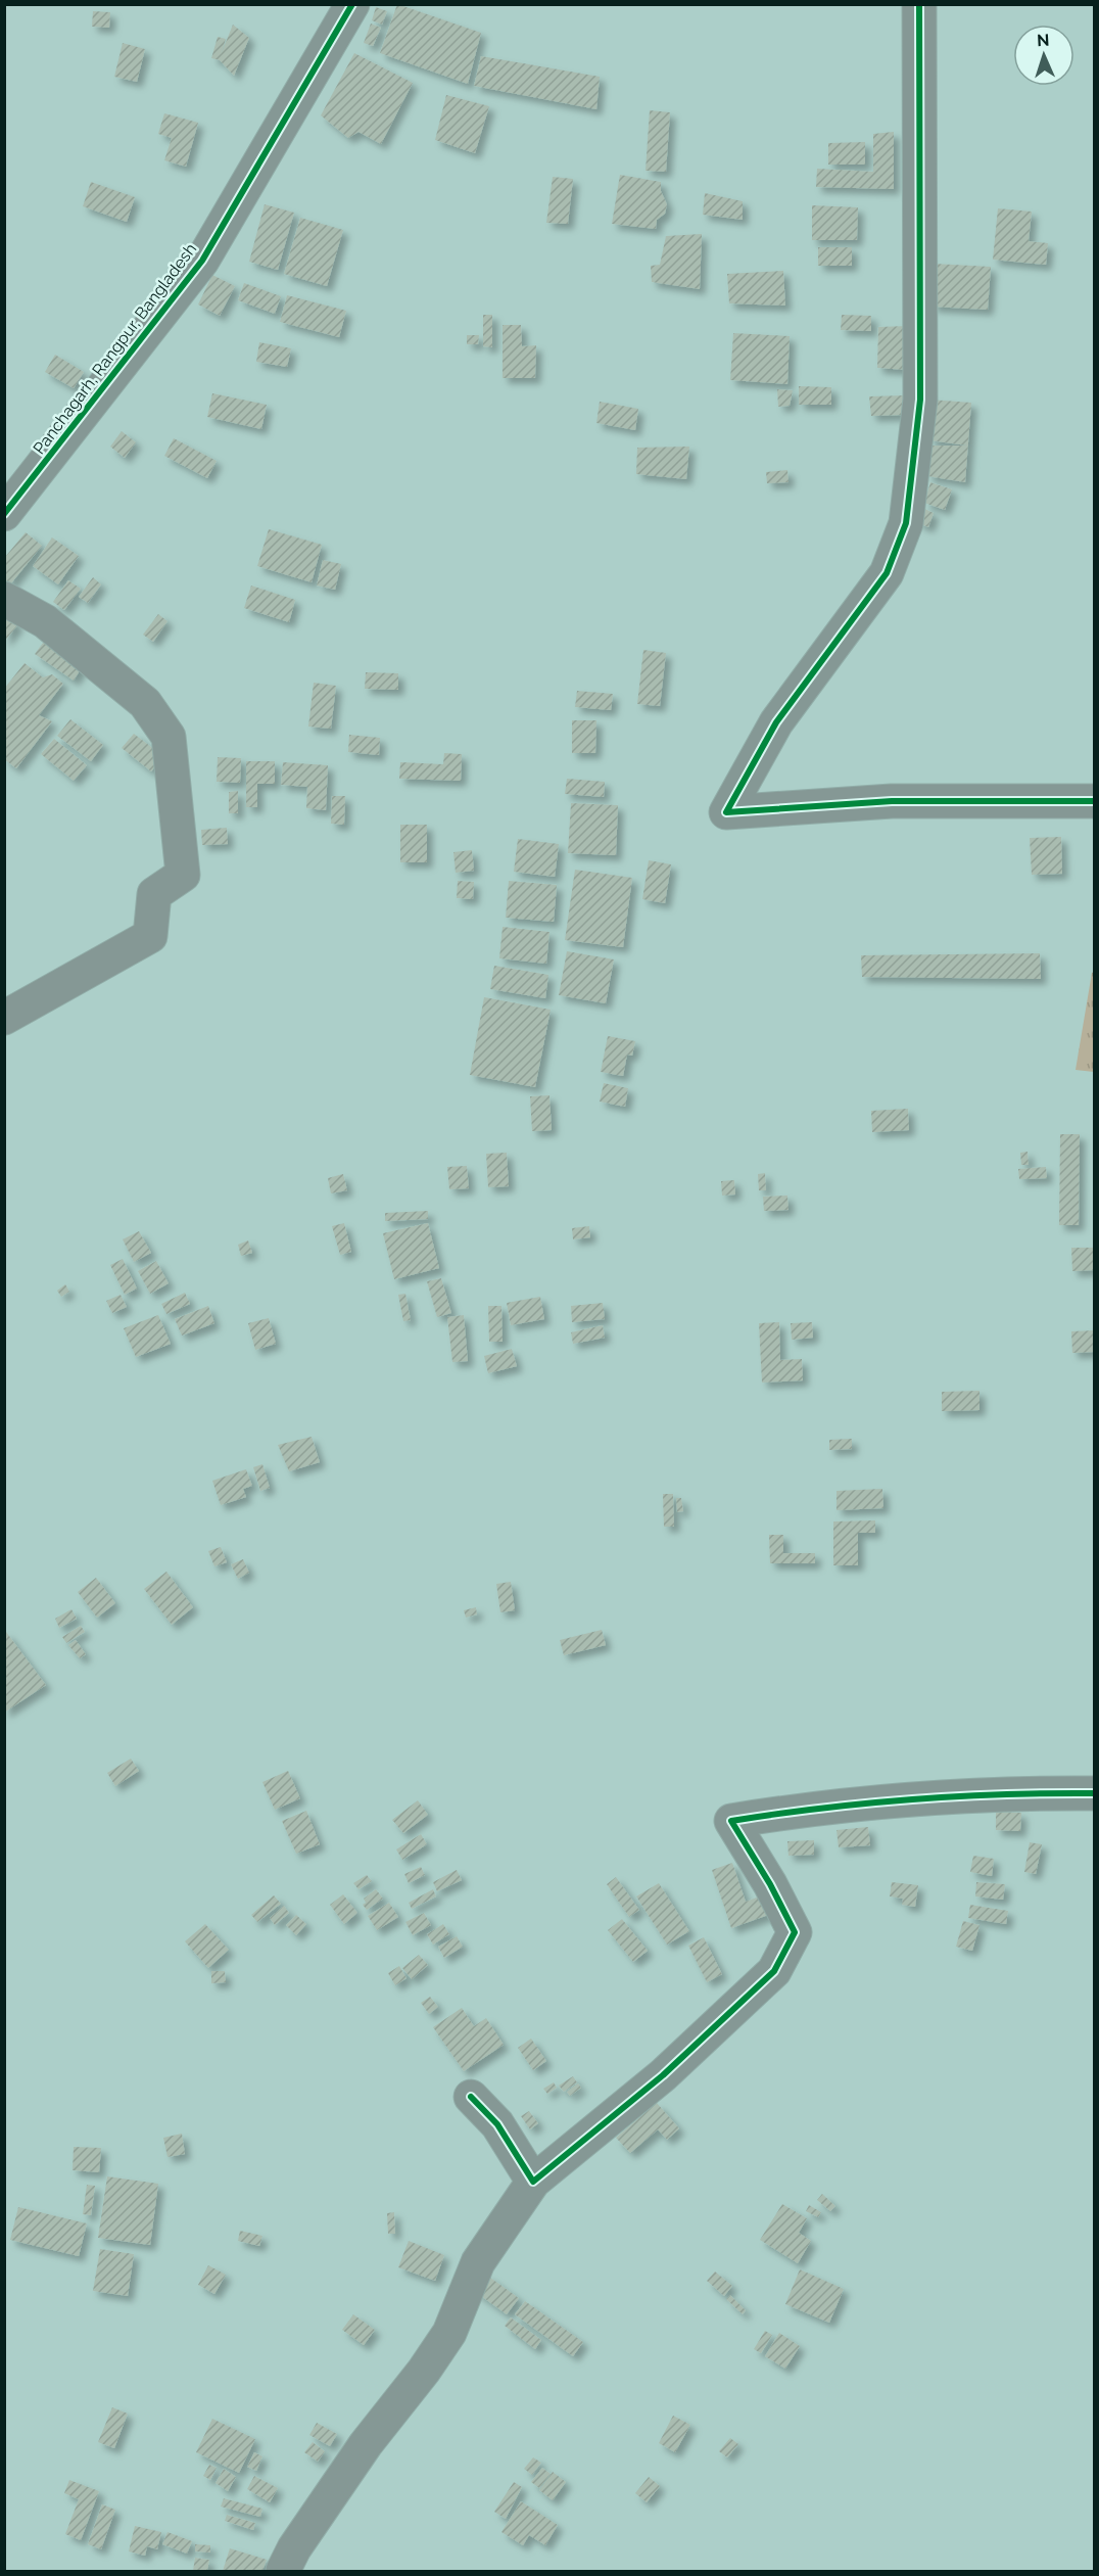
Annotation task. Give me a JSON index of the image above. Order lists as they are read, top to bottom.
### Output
{
  "streets": {
    "street": ["Panchagarh, Rangpur, Bangladesh"]
  },
  "north": "top"
}
